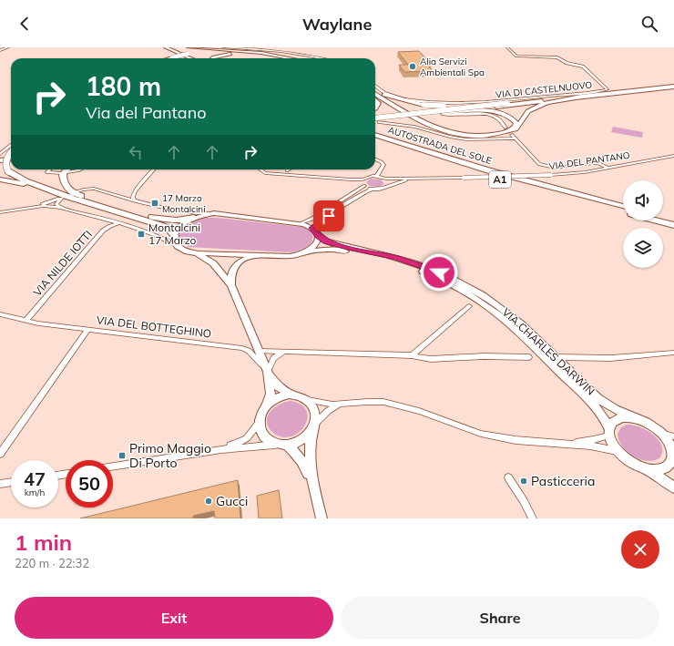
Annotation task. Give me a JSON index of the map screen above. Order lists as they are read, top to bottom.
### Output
{
  "streets": {
    "highway": ["AUTOSTRADA DEL SOLE", "A1"],
    "main road": ["VIA CHARLES DARWIN"],
    "street": [
      "VIA DI CASTELNUOVO",
      "VIA DEL PANTANO",
      "VIA NILDE IOTTI",
      "VIA DEL BOTTEGHINO"
    ]
  },
  "crossings": [
    ["VIA NILDE IOTTI", "VIA DEL BOTTEGHINO"]
  ],
  "places": {
    "other": ["Alia Servizi Ambientali Spa", "Pasticceria", "Gucci"],
    "transit": ["17 Marzo Montalcini", "Montalcini 17 Marzo", "Primo Maggio Di Porto"]
  },
  "page": {
    "header": "Waylane",
    "turn": ["180 m", "Via del Pantano"],
    "speed": "47 km/h",
    "limit": "50",
    "heading": ["1 min", "220 m · 22:32"],
    "buttons": ["Exit", "Share"]
  }
}
